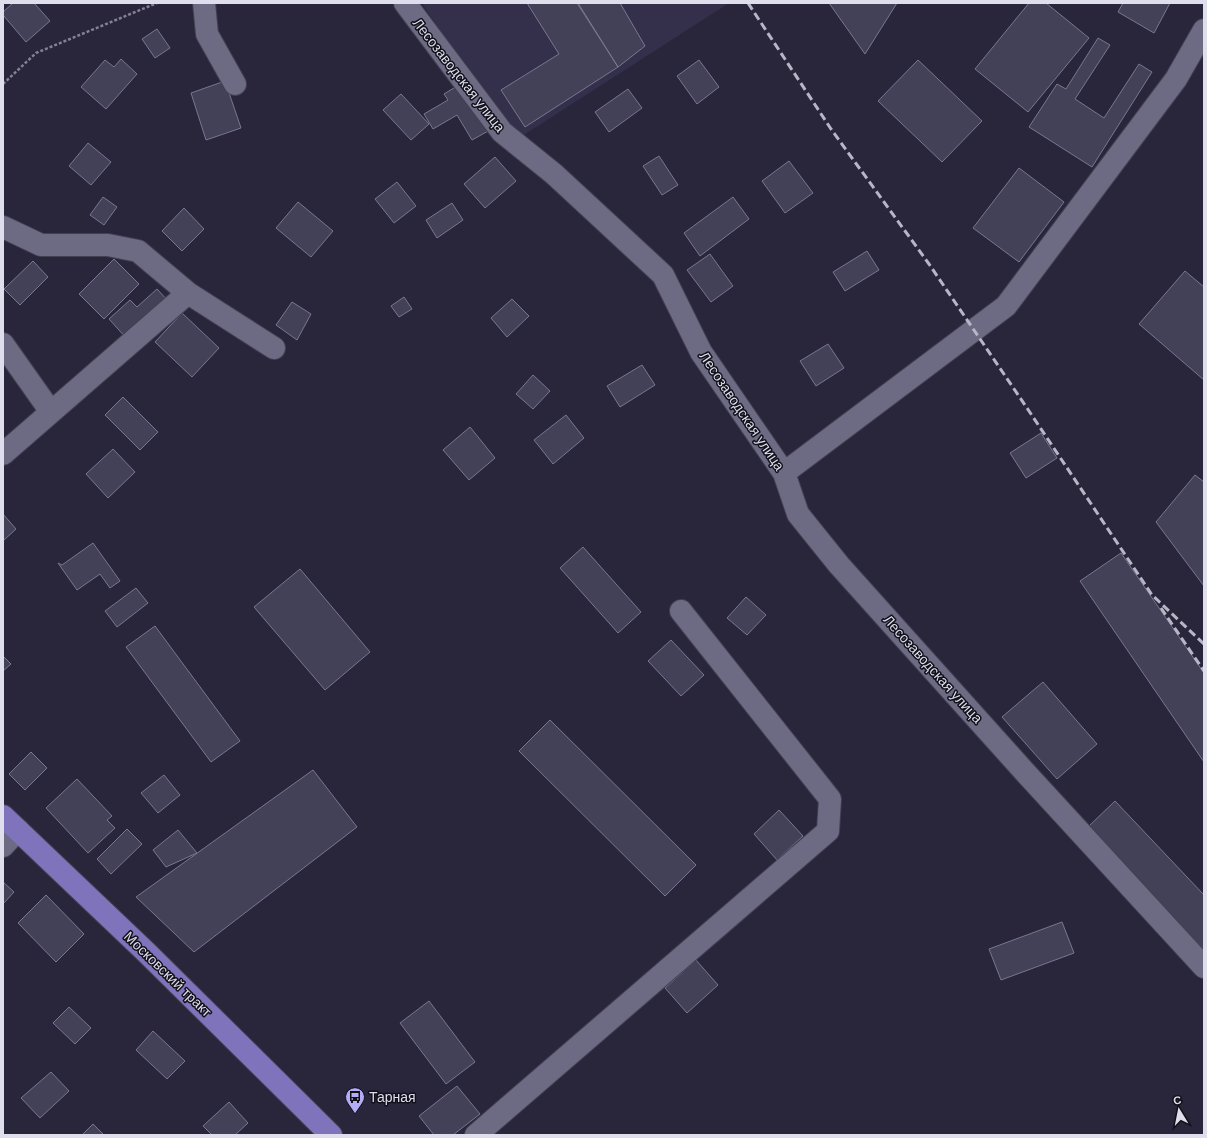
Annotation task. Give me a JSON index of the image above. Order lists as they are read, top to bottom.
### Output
{
  "streets": {
    "main road": ["Московский тракт"],
    "street": ["Лесозаводская улица"]
  },
  "places": {
    "bus stop": ["Тарная"]
  },
  "north": "top"
}
